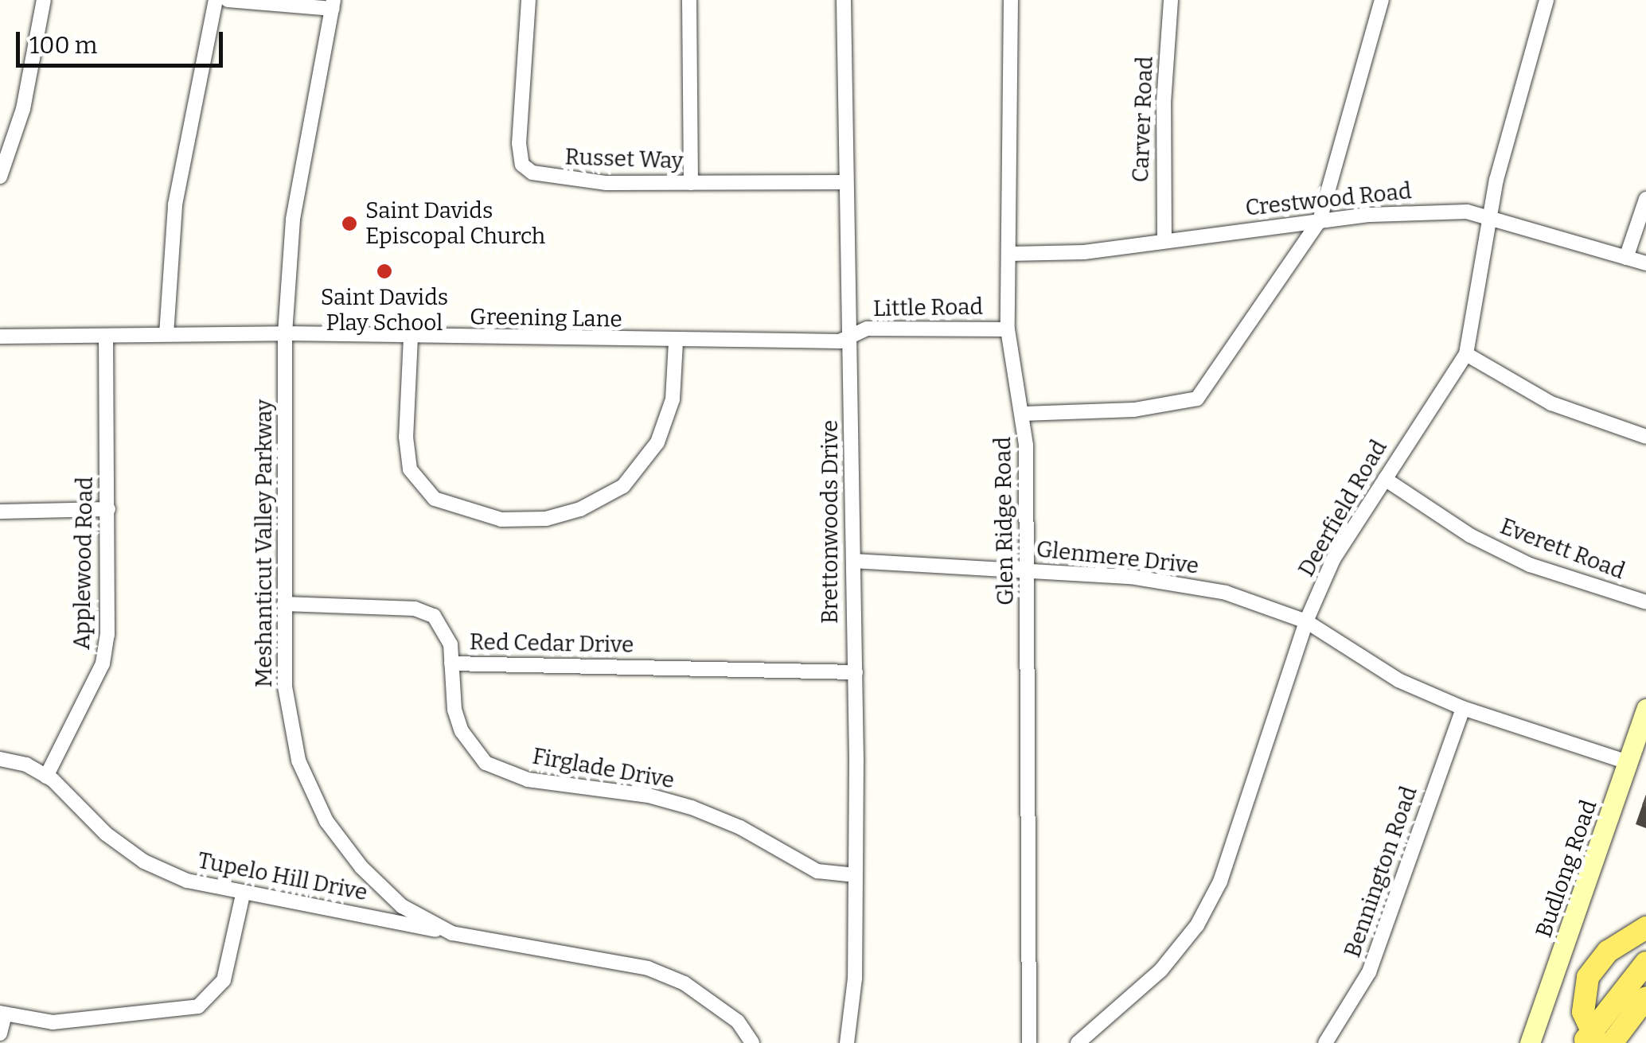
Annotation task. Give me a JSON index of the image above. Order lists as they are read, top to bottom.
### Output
{
  "streets": {
    "main road": ["Budlong Road"],
    "street": [
      "Carver Road",
      "Russet Way",
      "Crestwood Road",
      "Little Road",
      "Greening Lane",
      "Deerfield Road",
      "Glen Ridge Road",
      "Brettonwoods Drive",
      "Meshanticut Valley Parkway",
      "Everett Road",
      "Glenmere Drive",
      "Applewood Road",
      "Red Cedar Drive",
      "Firglade Drive",
      "Bennington Road",
      "Tupelo Hill Drive"
    ]
  },
  "crossings": [
    ["Carver Road", "Crestwood Road"],
    ["Russet Way", "Brettonwoods Drive"],
    ["Crestwood Road", "Deerfield Road"],
    ["Crestwood Road", "Glen Ridge Road"],
    ["Little Road", "Greening Lane"],
    ["Little Road", "Glen Ridge Road"],
    ["Little Road", "Brettonwoods Drive"],
    ["Greening Lane", "Brettonwoods Drive"],
    ["Greening Lane", "Meshanticut Valley Parkway"],
    ["Greening Lane", "Applewood Road"],
    ["Deerfield Road", "Everett Road"],
    ["Deerfield Road", "Glenmere Drive"],
    ["Glen Ridge Road", "Glenmere Drive"],
    ["Brettonwoods Drive", "Glenmere Drive"],
    ["Brettonwoods Drive", "Red Cedar Drive"],
    ["Brettonwoods Drive", "Firglade Drive"],
    ["Meshanticut Valley Parkway", "Red Cedar Drive"],
    ["Meshanticut Valley Parkway", "Tupelo Hill Drive"],
    ["Glenmere Drive", "Budlong Road"],
    ["Glenmere Drive", "Bennington Road"],
    ["Applewood Road", "Tupelo Hill Drive"],
    ["Red Cedar Drive", "Firglade Drive"]
  ],
  "places": ["Saint Davids Episcopal Church", "Saint Davids Play School"],
  "scale_bar": "100 m"
}
